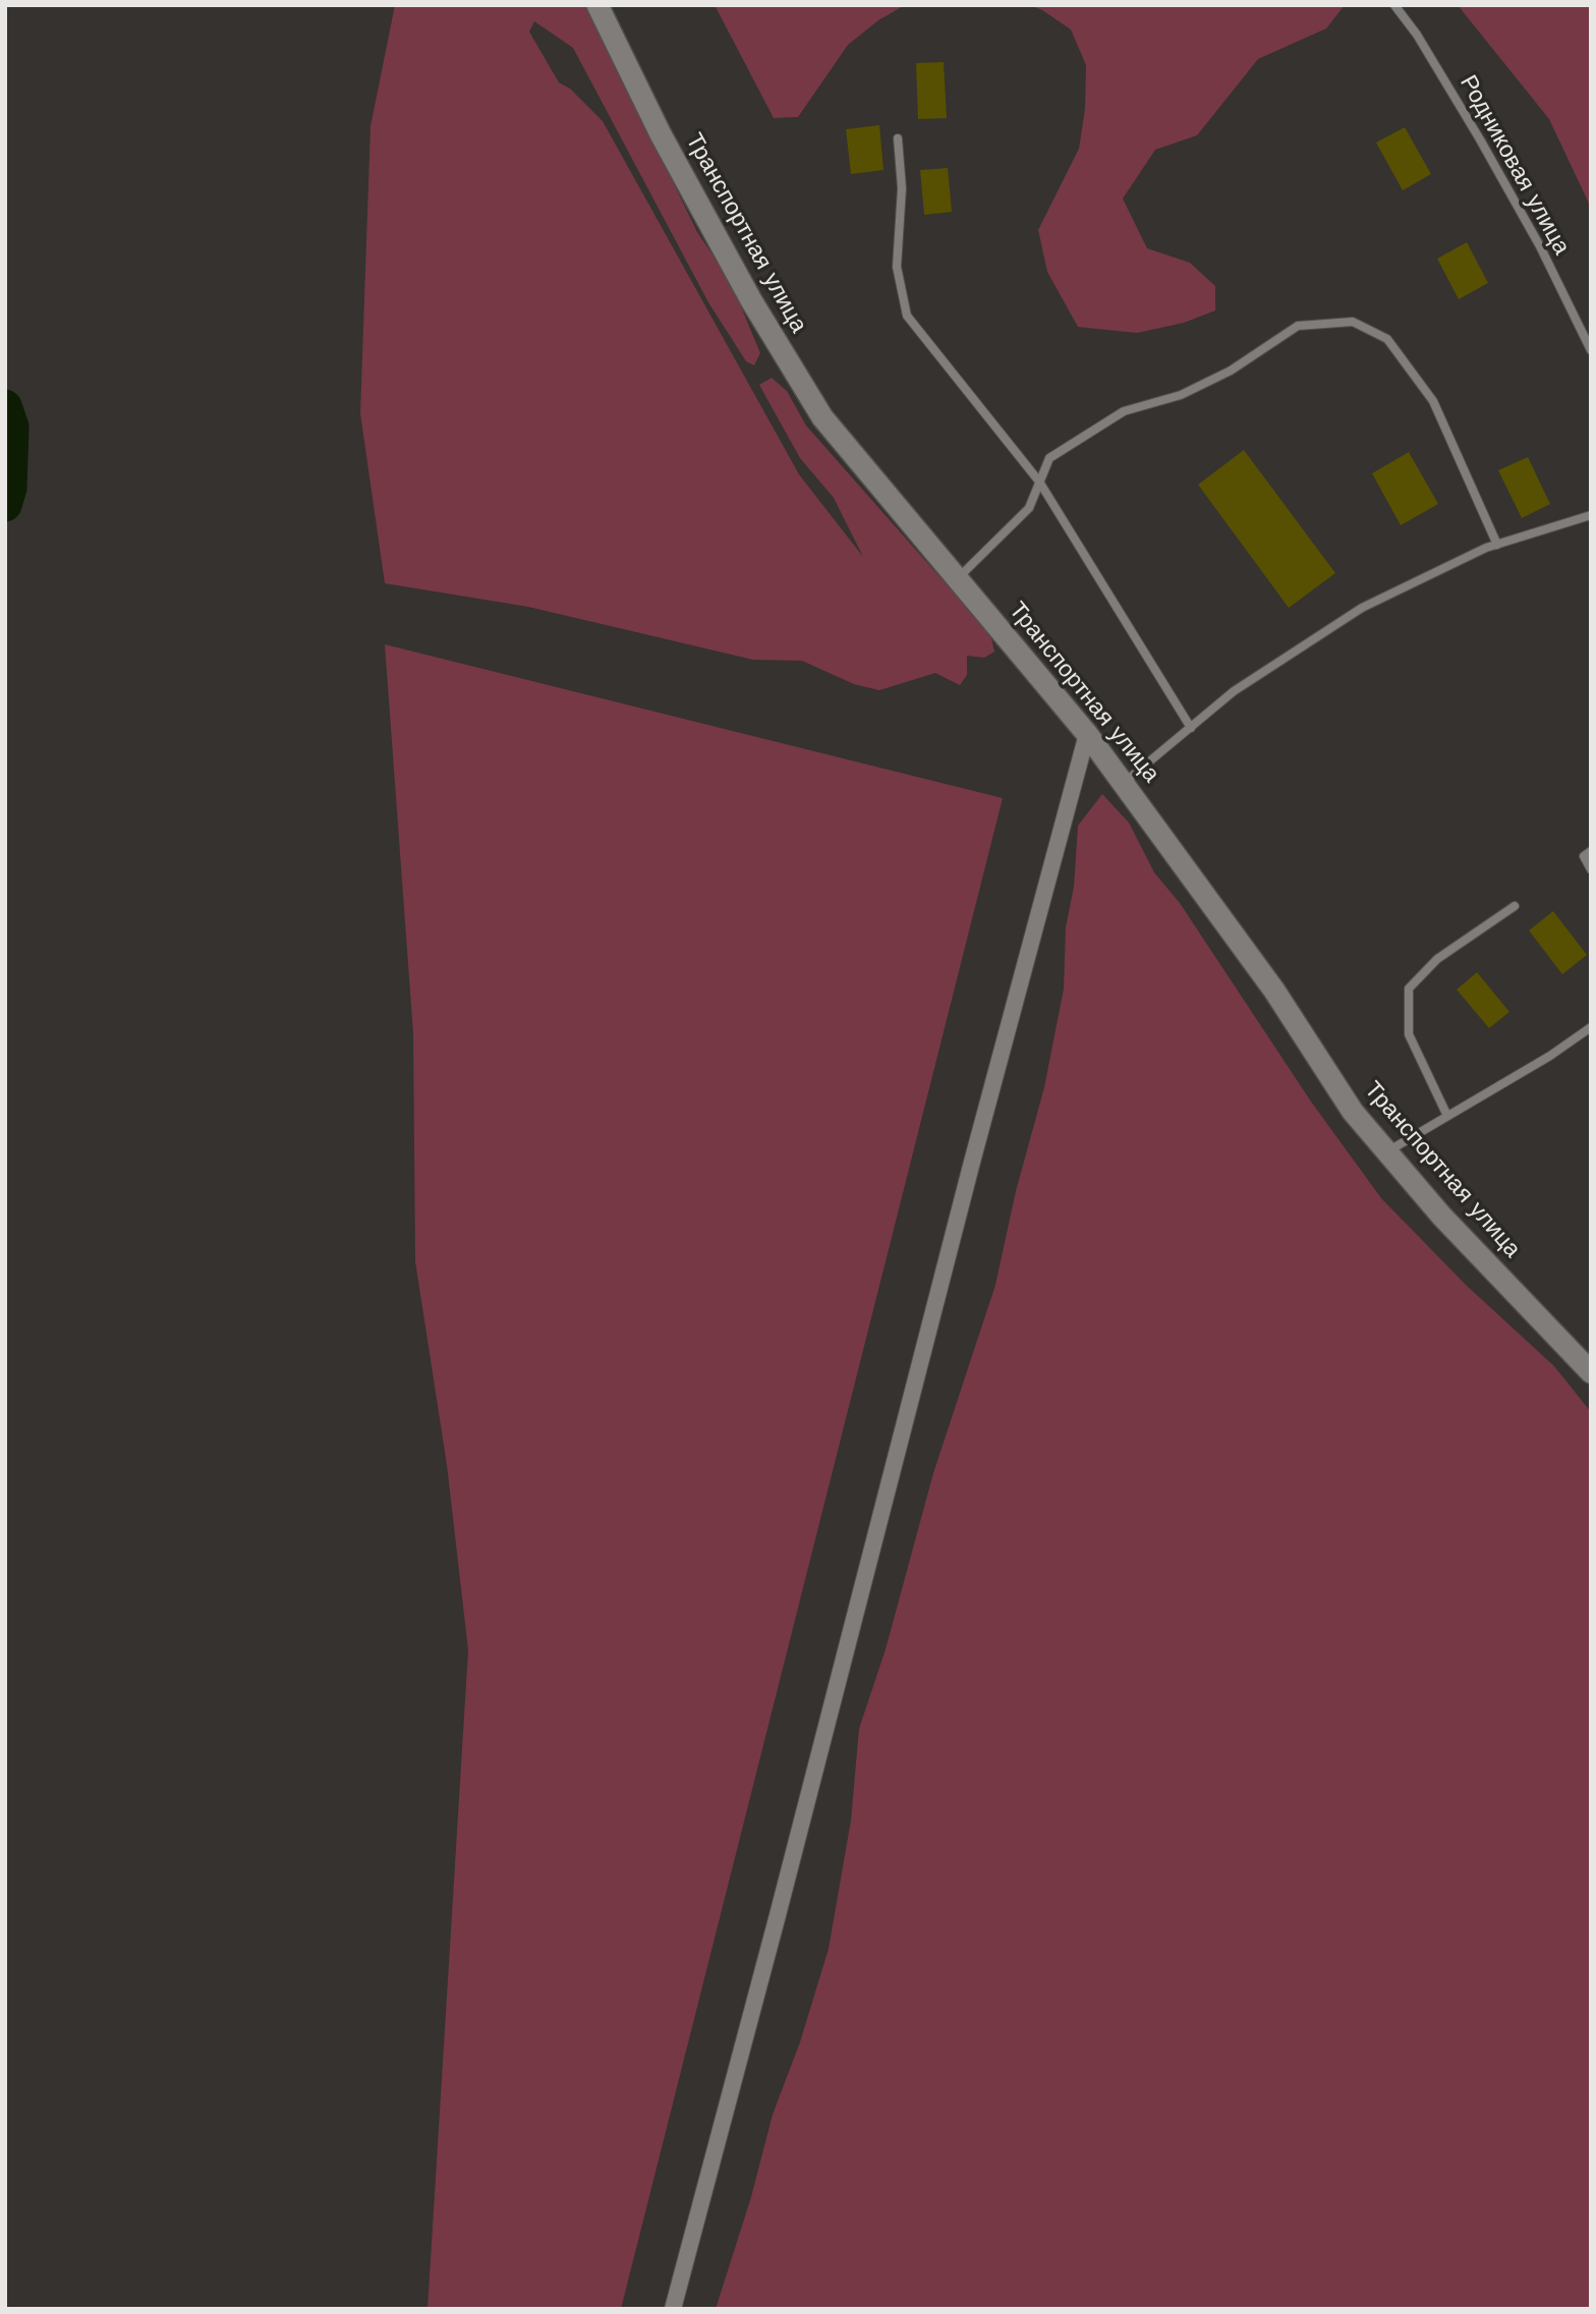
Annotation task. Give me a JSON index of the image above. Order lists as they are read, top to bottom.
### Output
{
  "streets": {
    "main road": ["Транспортная улица"],
    "lane": ["Родниковая улица"]
  }
}
